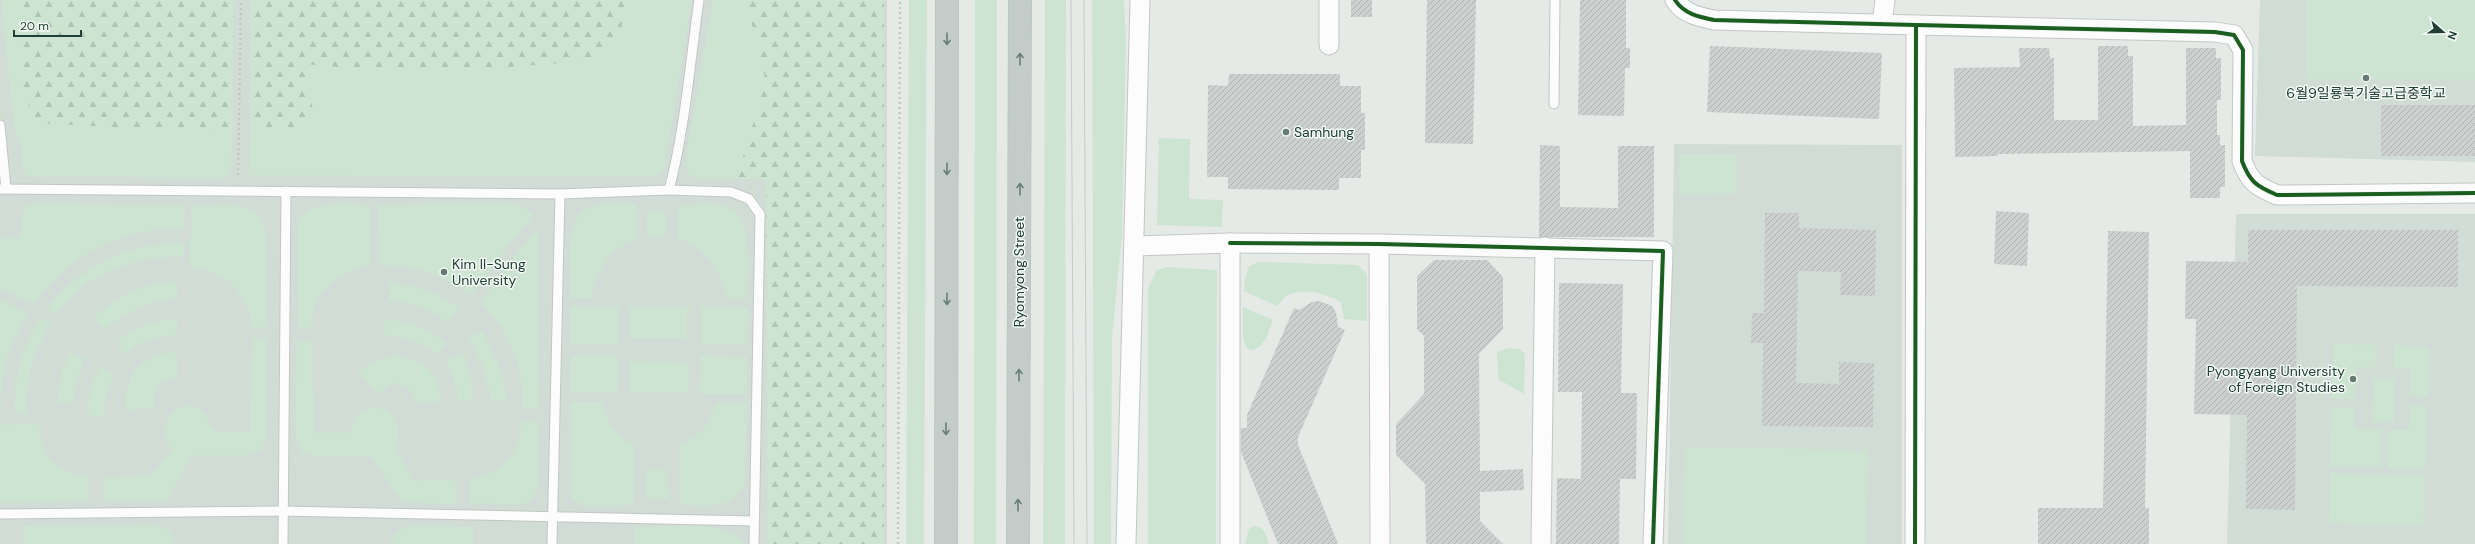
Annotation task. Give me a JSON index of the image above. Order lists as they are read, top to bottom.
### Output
{
  "streets": {
    "highway": ["Ryomyong Street"]
  },
  "places": [
    "6월9일룡북기술고급중학교",
    "Samhung",
    "Kim Il-Sung University",
    "Pyongyang University of Foreign Studies"
  ],
  "scale_bar": "20 m",
  "north": "right"
}
